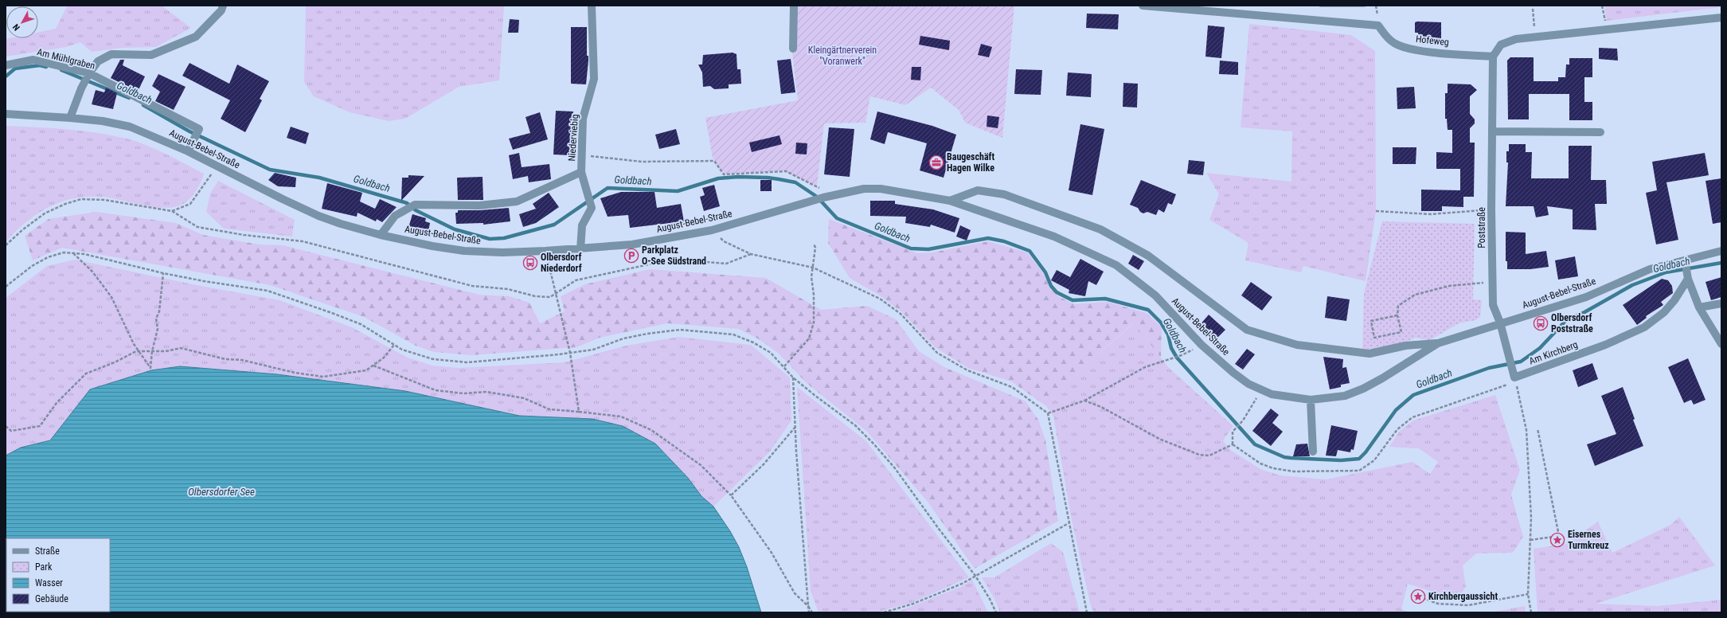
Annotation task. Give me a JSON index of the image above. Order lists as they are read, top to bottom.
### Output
{
  "streets": {
    "street": [
      "Hofeweg",
      "Am Mühlgraben",
      "Niederviebig",
      "August-Bebel-Straße",
      "Poststraße",
      "Am Kirchberg"
    ]
  },
  "crossings": [
    ["Hofeweg", "Poststraße"],
    ["Am Mühlgraben", "August-Bebel-Straße"],
    ["Niederviebig", "August-Bebel-Straße"],
    ["August-Bebel-Straße", "Poststraße"]
  ],
  "water": ["Goldbach", "Olbersdorfer See"],
  "parks": ["Kleingärtnerverein \"Voranwerk\""],
  "places": {
    "office": ["Baugeschäft Hagen Wilke"],
    "parking": ["Parkplatz O-See Südstrand"],
    "bus stop": ["Olbersdorf Niederdorf", "Olbersdorf Poststraße"],
    "place": ["Eisernes Turmkreuz", "Kirchbergaussicht"]
  },
  "legend": [
    "Straße",
    "Park",
    "Wasser",
    "Gebäude"
  ],
  "north": "bottom left"
}
